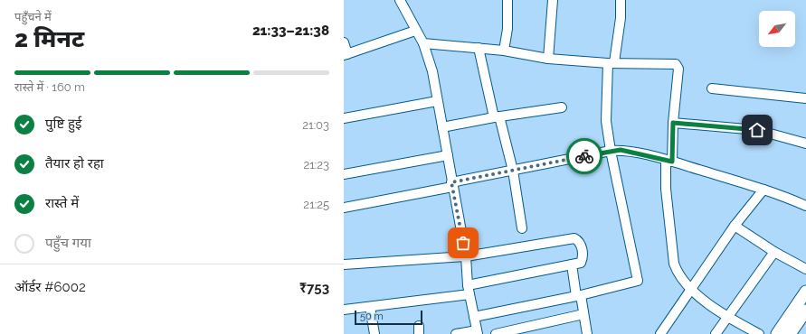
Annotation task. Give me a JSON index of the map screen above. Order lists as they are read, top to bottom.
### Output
{
  "scale_bar": "50 m",
  "north": "bottom left",
  "page": {
    "heading": ["2 मिनट", "पहुँचने में", "21:33–21:38"],
    "panel": ["ऑर्डर #6002", "₹753"],
    "bar": "रास्ते में · 160 m",
    "list": [
      ["पुष्टि हुई", "21:03"],
      ["तैयार हो रहा", "21:23"],
      ["रास्ते में", "21:25"],
      "पहुँच गया"
    ],
    "scale": "50 m"
  }
}
